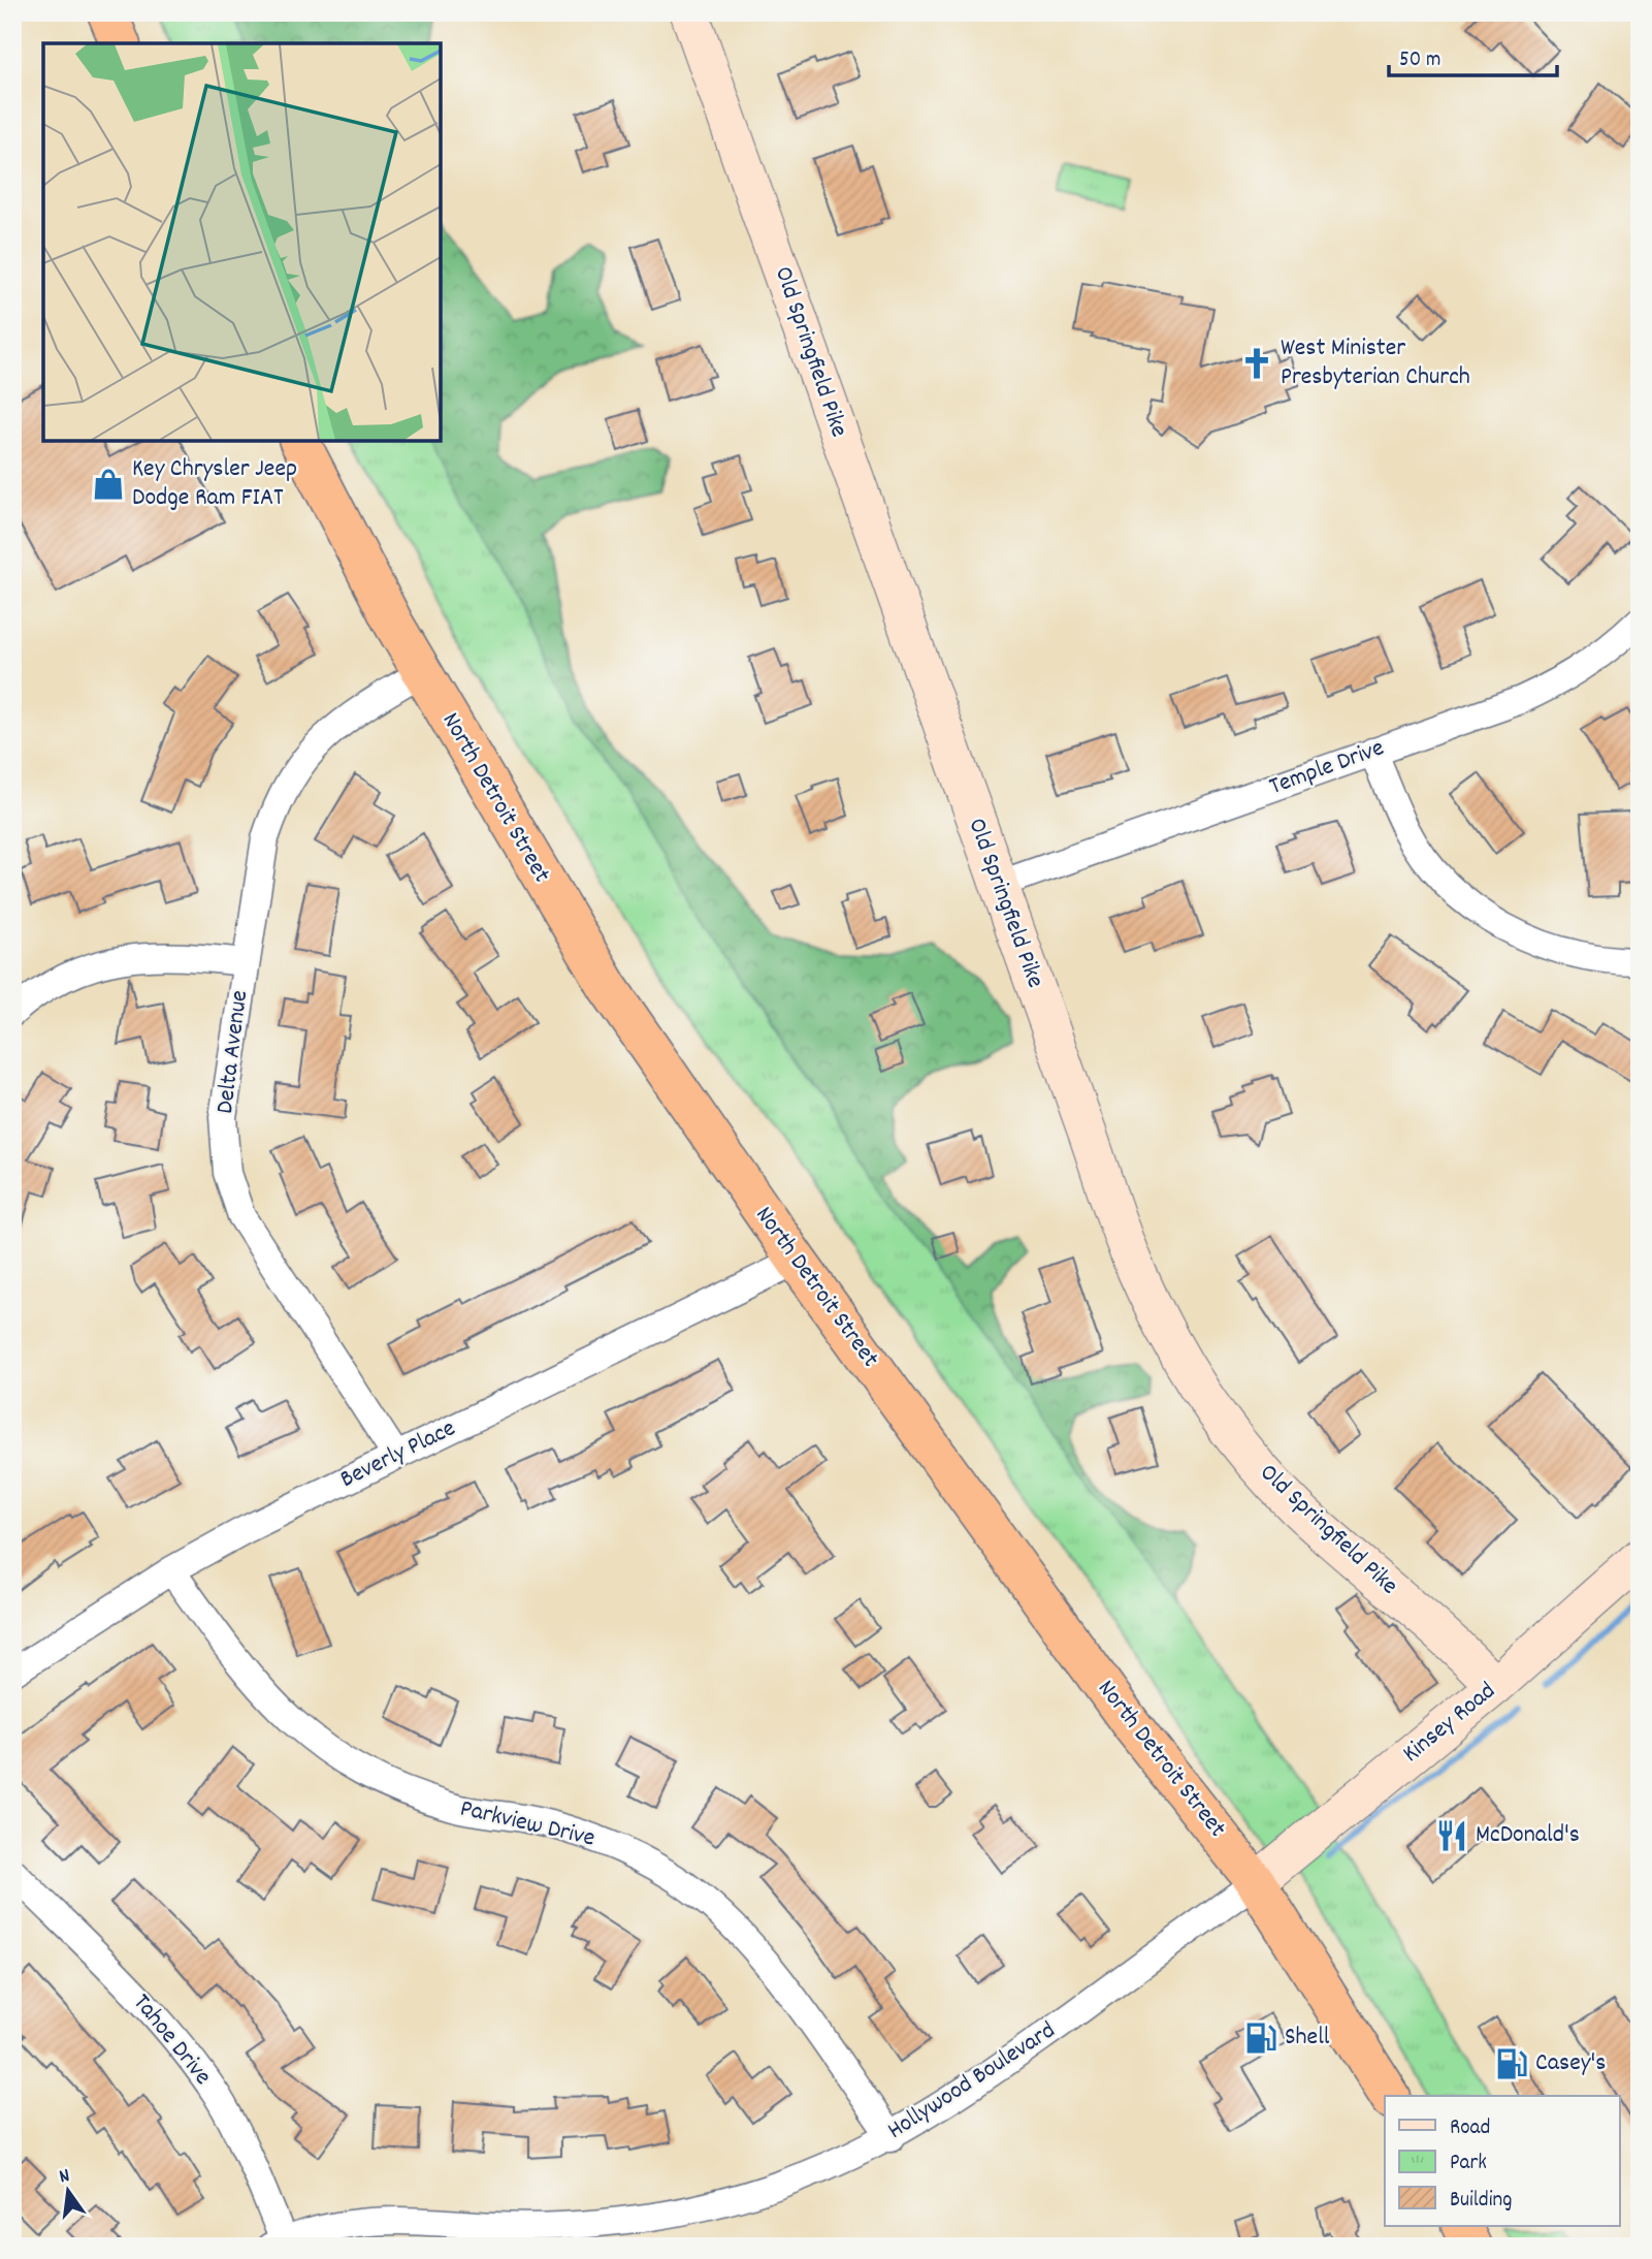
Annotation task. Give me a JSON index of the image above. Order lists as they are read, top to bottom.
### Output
{
  "streets": {
    "highway": ["North Detroit Street"],
    "street": [
      "Old Springfield Pike",
      "Temple Drive",
      "Delta Avenue",
      "Beverly Place",
      "Kinsey Road",
      "Parkview Drive",
      "Tahoe Drive",
      "Hollywood Boulevard"
    ]
  },
  "crossings": [
    ["Old Springfield Pike", "Temple Drive"],
    ["Old Springfield Pike", "Kinsey Road"],
    ["North Detroit Street", "Delta Avenue"],
    ["North Detroit Street", "Beverly Place"],
    ["North Detroit Street", "Kinsey Road"],
    ["North Detroit Street", "Hollywood Boulevard"],
    ["Delta Avenue", "Beverly Place"],
    ["Beverly Place", "Parkview Drive"],
    ["Kinsey Road", "Hollywood Boulevard"],
    ["Parkview Drive", "Hollywood Boulevard"],
    ["Tahoe Drive", "Hollywood Boulevard"]
  ],
  "places": {
    "church": ["West Minister Presbyterian Church"],
    "shop": ["Key Chrysler Jeep Dodge Ram FIAT"],
    "restaurant": ["McDonald's"],
    "fuel station": ["Shell", "Casey's"]
  },
  "legend": ["Road", "Park", "Building"],
  "scale_bar": "50 m",
  "north": "top"
}
